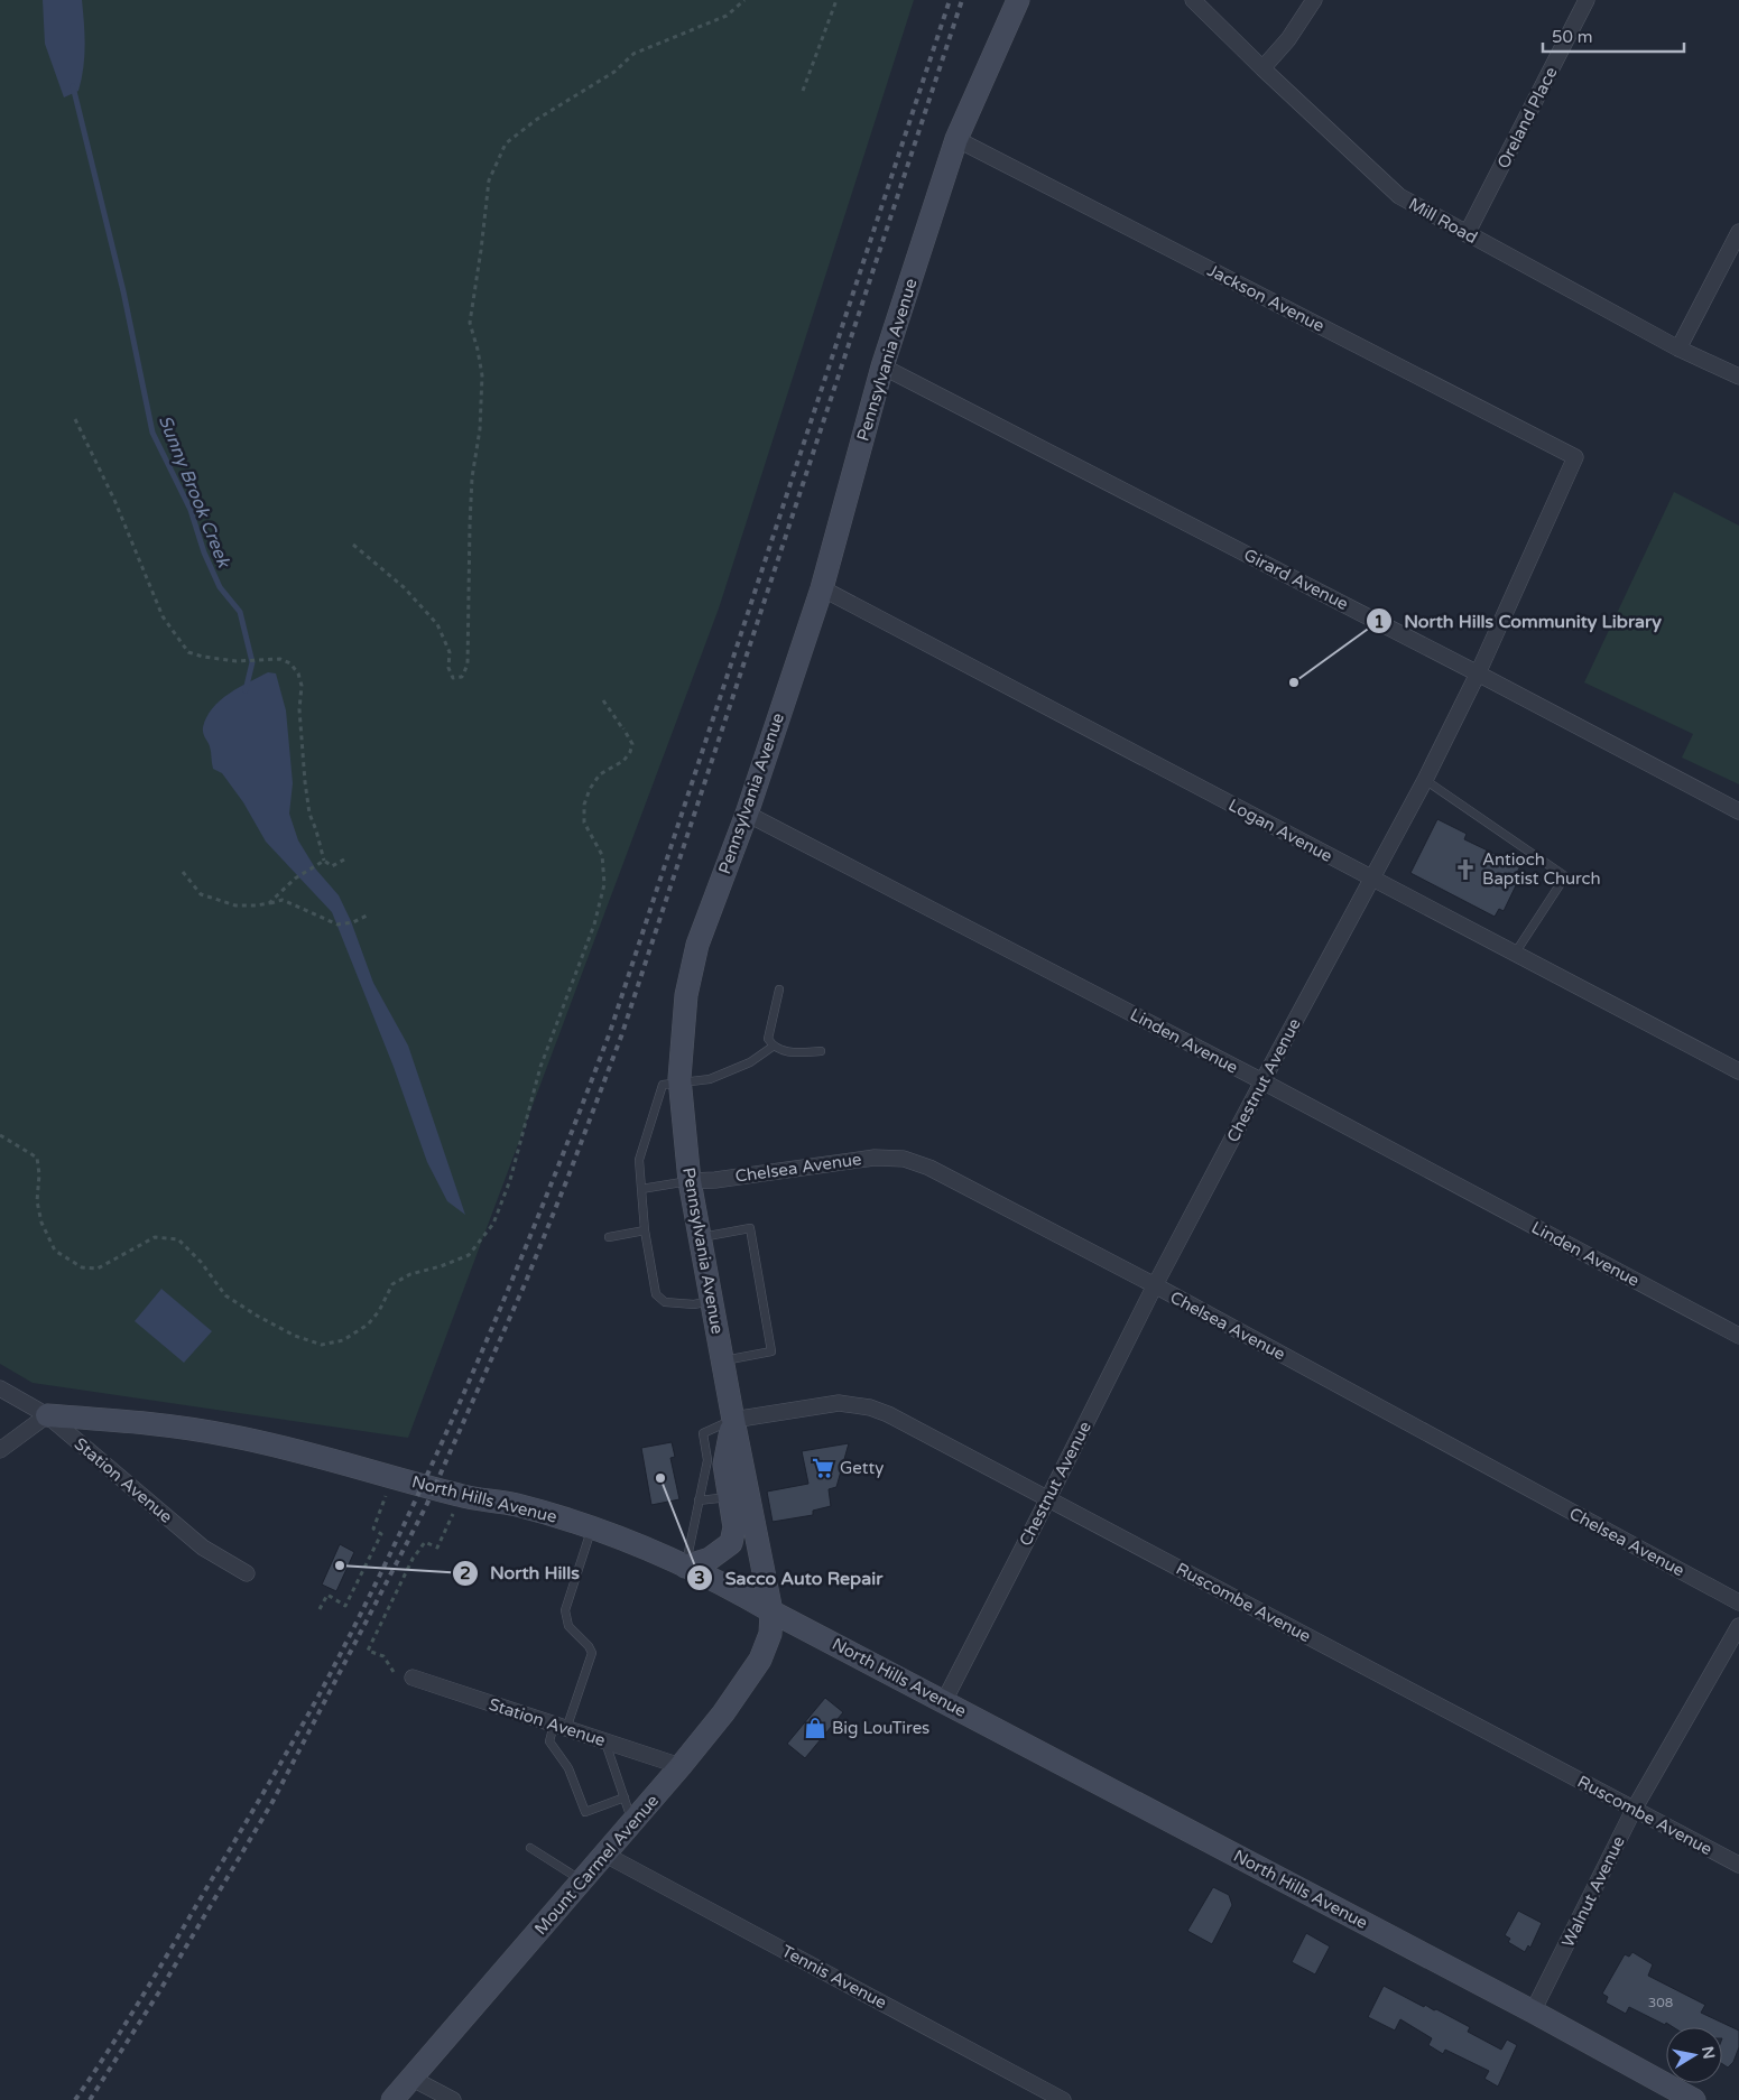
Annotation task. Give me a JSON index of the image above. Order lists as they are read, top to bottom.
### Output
{
  "streets": {
    "main road": ["Pennsylvania Avenue", "North Hills Avenue", "Mount Carmel Avenue"],
    "street": [
      "Oreland Place",
      "Mill Road",
      "Jackson Avenue",
      "Girard Avenue",
      "Logan Avenue",
      "Linden Avenue",
      "Chestnut Avenue",
      "Chelsea Avenue",
      "Station Avenue",
      "Ruscombe Avenue",
      "Walnut Avenue",
      "Tennis Avenue"
    ]
  },
  "crossings": [
    ["Oreland Place", "Mill Road"],
    ["Jackson Avenue", "Pennsylvania Avenue"],
    ["Jackson Avenue", "Chestnut Avenue"],
    ["Pennsylvania Avenue", "Girard Avenue"],
    ["Pennsylvania Avenue", "Logan Avenue"],
    ["Pennsylvania Avenue", "Linden Avenue"],
    ["Pennsylvania Avenue", "Chelsea Avenue"],
    ["Pennsylvania Avenue", "North Hills Avenue"],
    ["Pennsylvania Avenue", "Ruscombe Avenue"],
    ["Pennsylvania Avenue", "Mount Carmel Avenue"],
    ["Girard Avenue", "Chestnut Avenue"],
    ["Logan Avenue", "Chestnut Avenue"],
    ["Linden Avenue", "Chestnut Avenue"],
    ["Chestnut Avenue", "Chelsea Avenue"],
    ["Chestnut Avenue", "North Hills Avenue"],
    ["Chestnut Avenue", "Ruscombe Avenue"],
    ["Station Avenue", "North Hills Avenue"],
    ["Station Avenue", "Mount Carmel Avenue"],
    ["North Hills Avenue", "Mount Carmel Avenue"],
    ["North Hills Avenue", "Walnut Avenue"],
    ["Ruscombe Avenue", "Walnut Avenue"],
    ["Mount Carmel Avenue", "Tennis Avenue"]
  ],
  "water": ["Sunny Brook Creek"],
  "places": {
    "other": ["North Hills Community Library", "Sacco Auto Repair", "North Hills"],
    "church": ["Antioch Baptist Church"],
    "supermarket": ["Getty"],
    "shop": ["Big LouTires"]
  },
  "house_numbers": ["308"],
  "scale_bar": "50 m",
  "north": "right"
}
